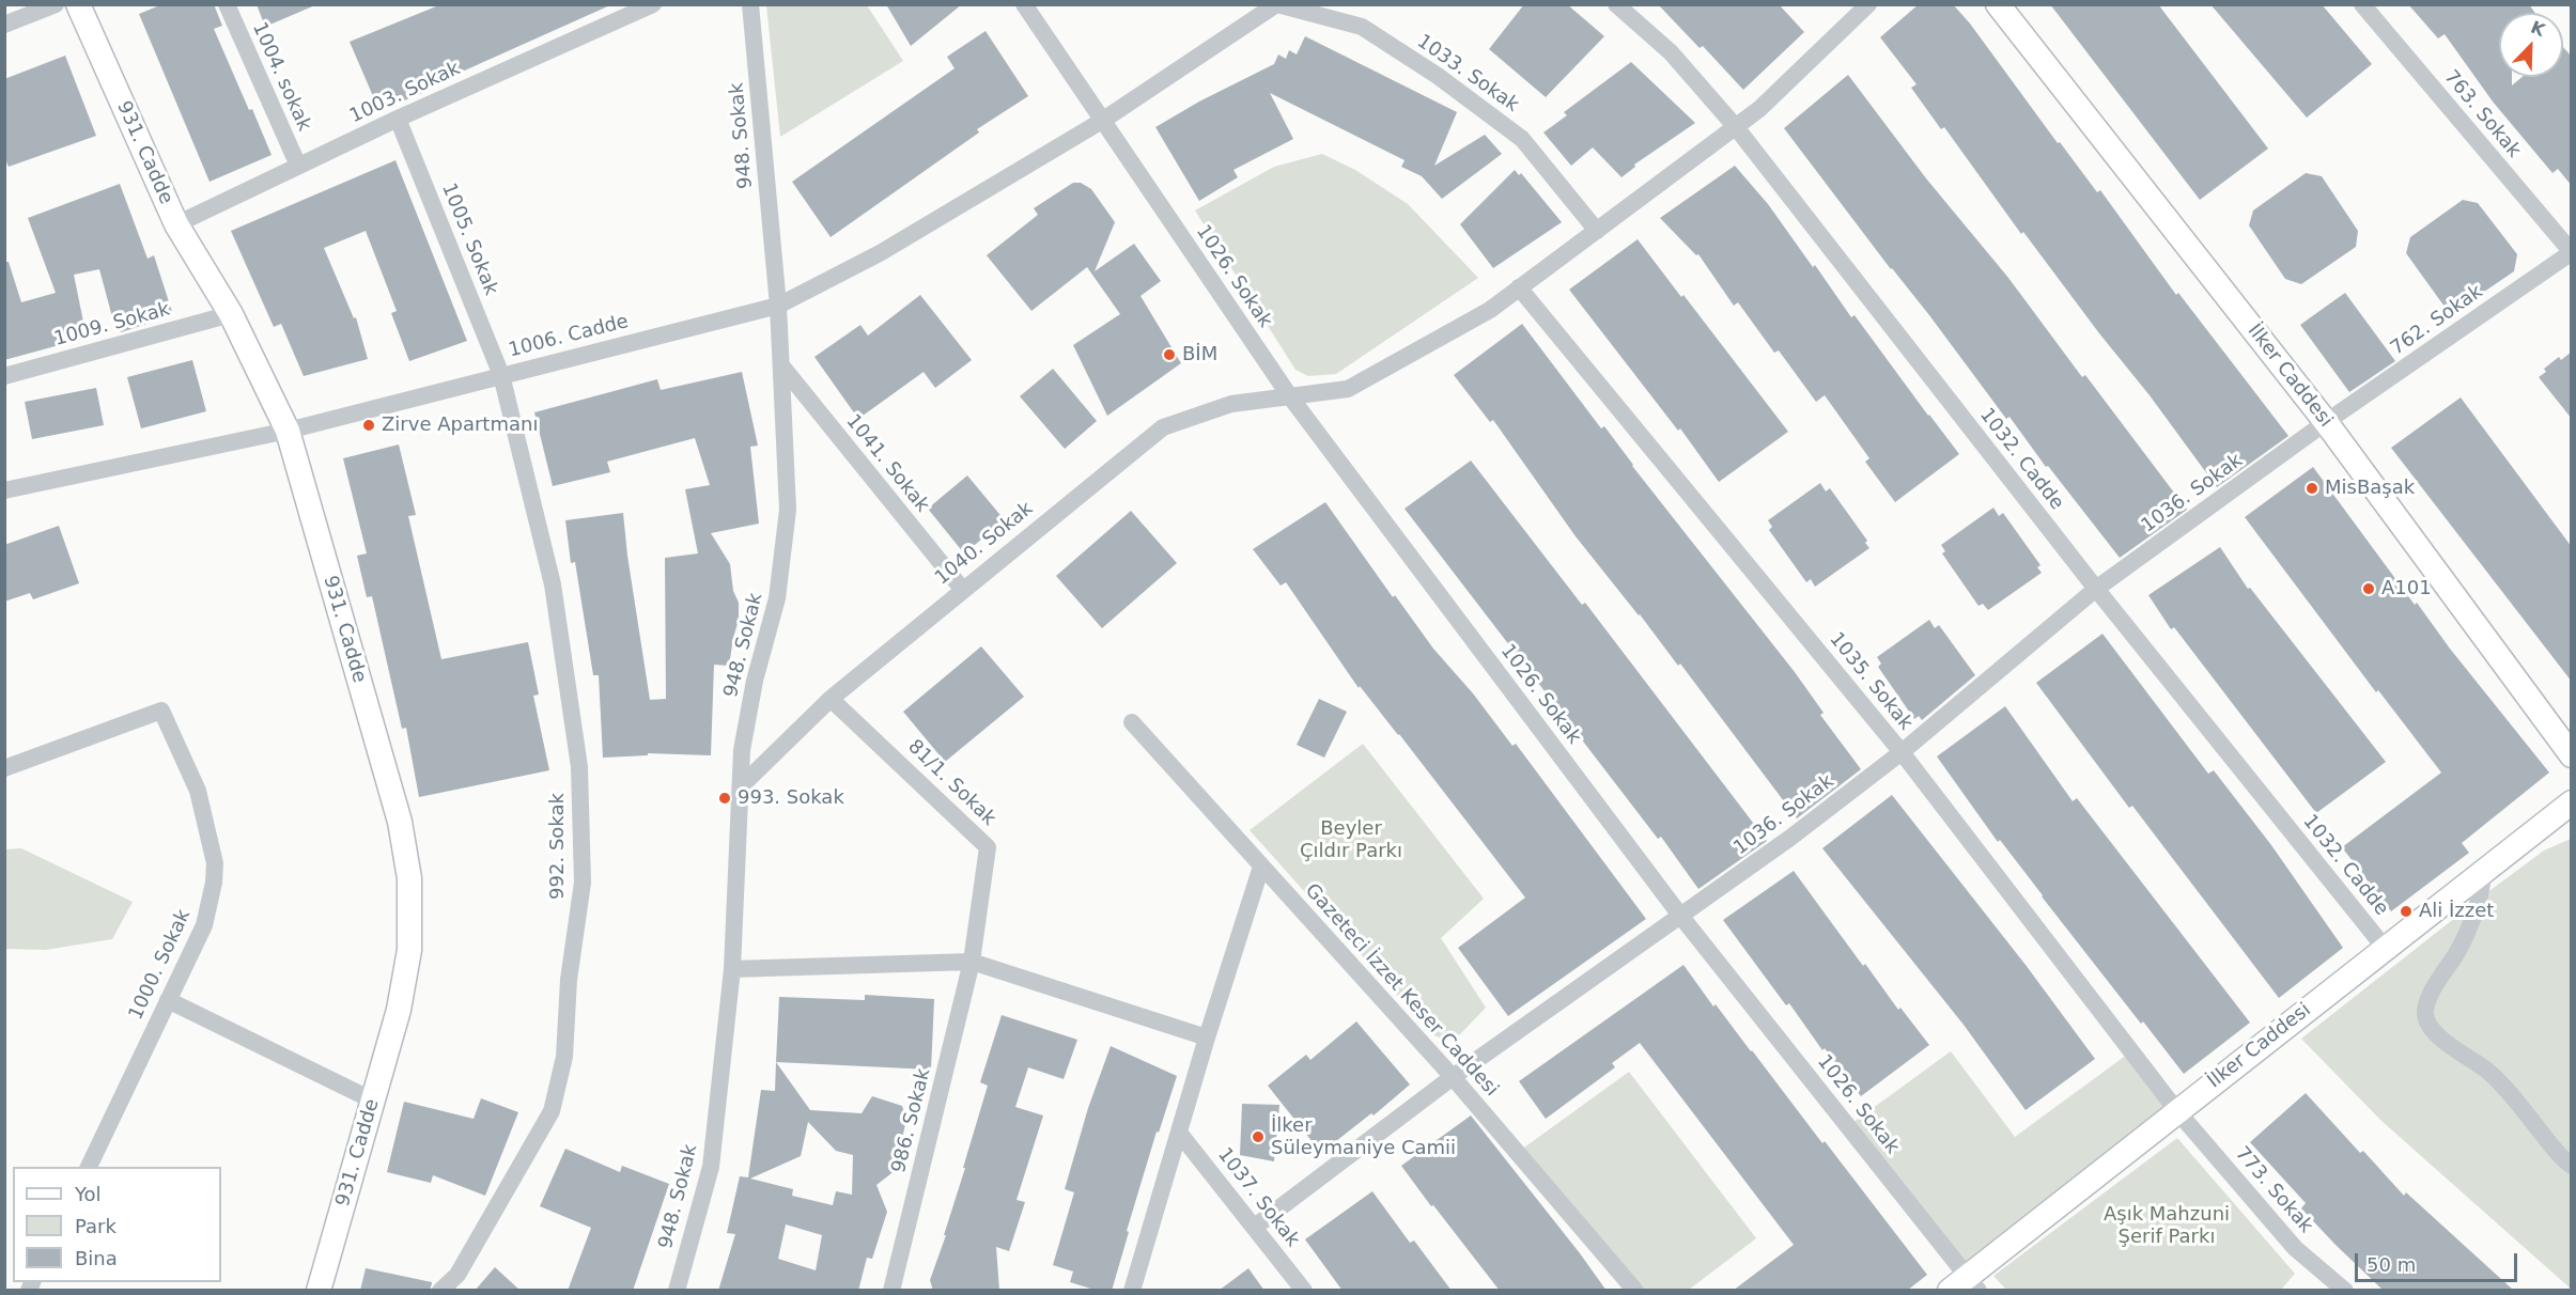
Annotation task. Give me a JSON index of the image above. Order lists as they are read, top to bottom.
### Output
{
  "streets": {
    "main road": ["931. Cadde", "İlker Caddesi"],
    "street": [
      "1033. Sokak",
      "1004. sokak",
      "1003. Sokak",
      "763. Sokak",
      "948. Sokak",
      "1005. Sokak",
      "1026. Sokak",
      "762. Sokak",
      "1009. Sokak",
      "1006. Cadde",
      "1032. Cadde",
      "1041. Sokak",
      "1036. Sokak",
      "1040. Sokak",
      "1035. Sokak",
      "81/1. Sokak",
      "992. Sokak",
      "1000. Sokak",
      "Gazeteci İzzet Keser Caddesi",
      "986. Sokak",
      "773. Sokak",
      "1037. Sokak"
    ]
  },
  "crossings": [
    ["1033. Sokak", "1026. Sokak"],
    ["1033. Sokak", "1006. Cadde"],
    ["1033. Sokak", "1040. Sokak"],
    ["1004. sokak", "1003. Sokak"],
    ["1003. Sokak", "931. Cadde"],
    ["1003. Sokak", "1005. Sokak"],
    ["763. Sokak", "762. Sokak"],
    ["948. Sokak", "1006. Cadde"],
    ["948. Sokak", "1041. Sokak"],
    ["948. Sokak", "1040. Sokak"],
    ["931. Cadde", "1009. Sokak"],
    ["931. Cadde", "1006. Cadde"],
    ["1005. Sokak", "1006. Cadde"],
    ["1005. Sokak", "992. Sokak"],
    ["1026. Sokak", "1006. Cadde"],
    ["1026. Sokak", "İlker Caddesi"],
    ["1026. Sokak", "1036. Sokak"],
    ["1026. Sokak", "1040. Sokak"],
    ["762. Sokak", "İlker Caddesi"],
    ["762. Sokak", "1036. Sokak"],
    ["1006. Cadde", "992. Sokak"],
    ["İlker Caddesi", "1032. Cadde"],
    ["İlker Caddesi", "1036. Sokak"],
    ["İlker Caddesi", "1035. Sokak"],
    ["İlker Caddesi", "773. Sokak"],
    ["1032. Cadde", "1036. Sokak"],
    ["1032. Cadde", "1040. Sokak"],
    ["1041. Sokak", "1040. Sokak"],
    ["1036. Sokak", "1035. Sokak"],
    ["1036. Sokak", "Gazeteci İzzet Keser Caddesi"],
    ["1036. Sokak", "1037. Sokak"],
    ["1040. Sokak", "1035. Sokak"],
    ["1040. Sokak", "81/1. Sokak"],
    ["1035. Sokak", "773. Sokak"],
    ["81/1. Sokak", "986. Sokak"]
  ],
  "parks": ["Beyler Çıldır Parkı", "Aşık Mahzuni Şerif Parkı"],
  "places": [
    "BİM",
    "Zirve Apartmanı",
    "MisBaşak",
    "A101",
    "993. Sokak",
    "Ali İzzet",
    "İlker Süleymaniye Camii"
  ],
  "legend": ["Yol", "Park", "Bina"],
  "scale_bar": "50 m",
  "north": "top right"
}
